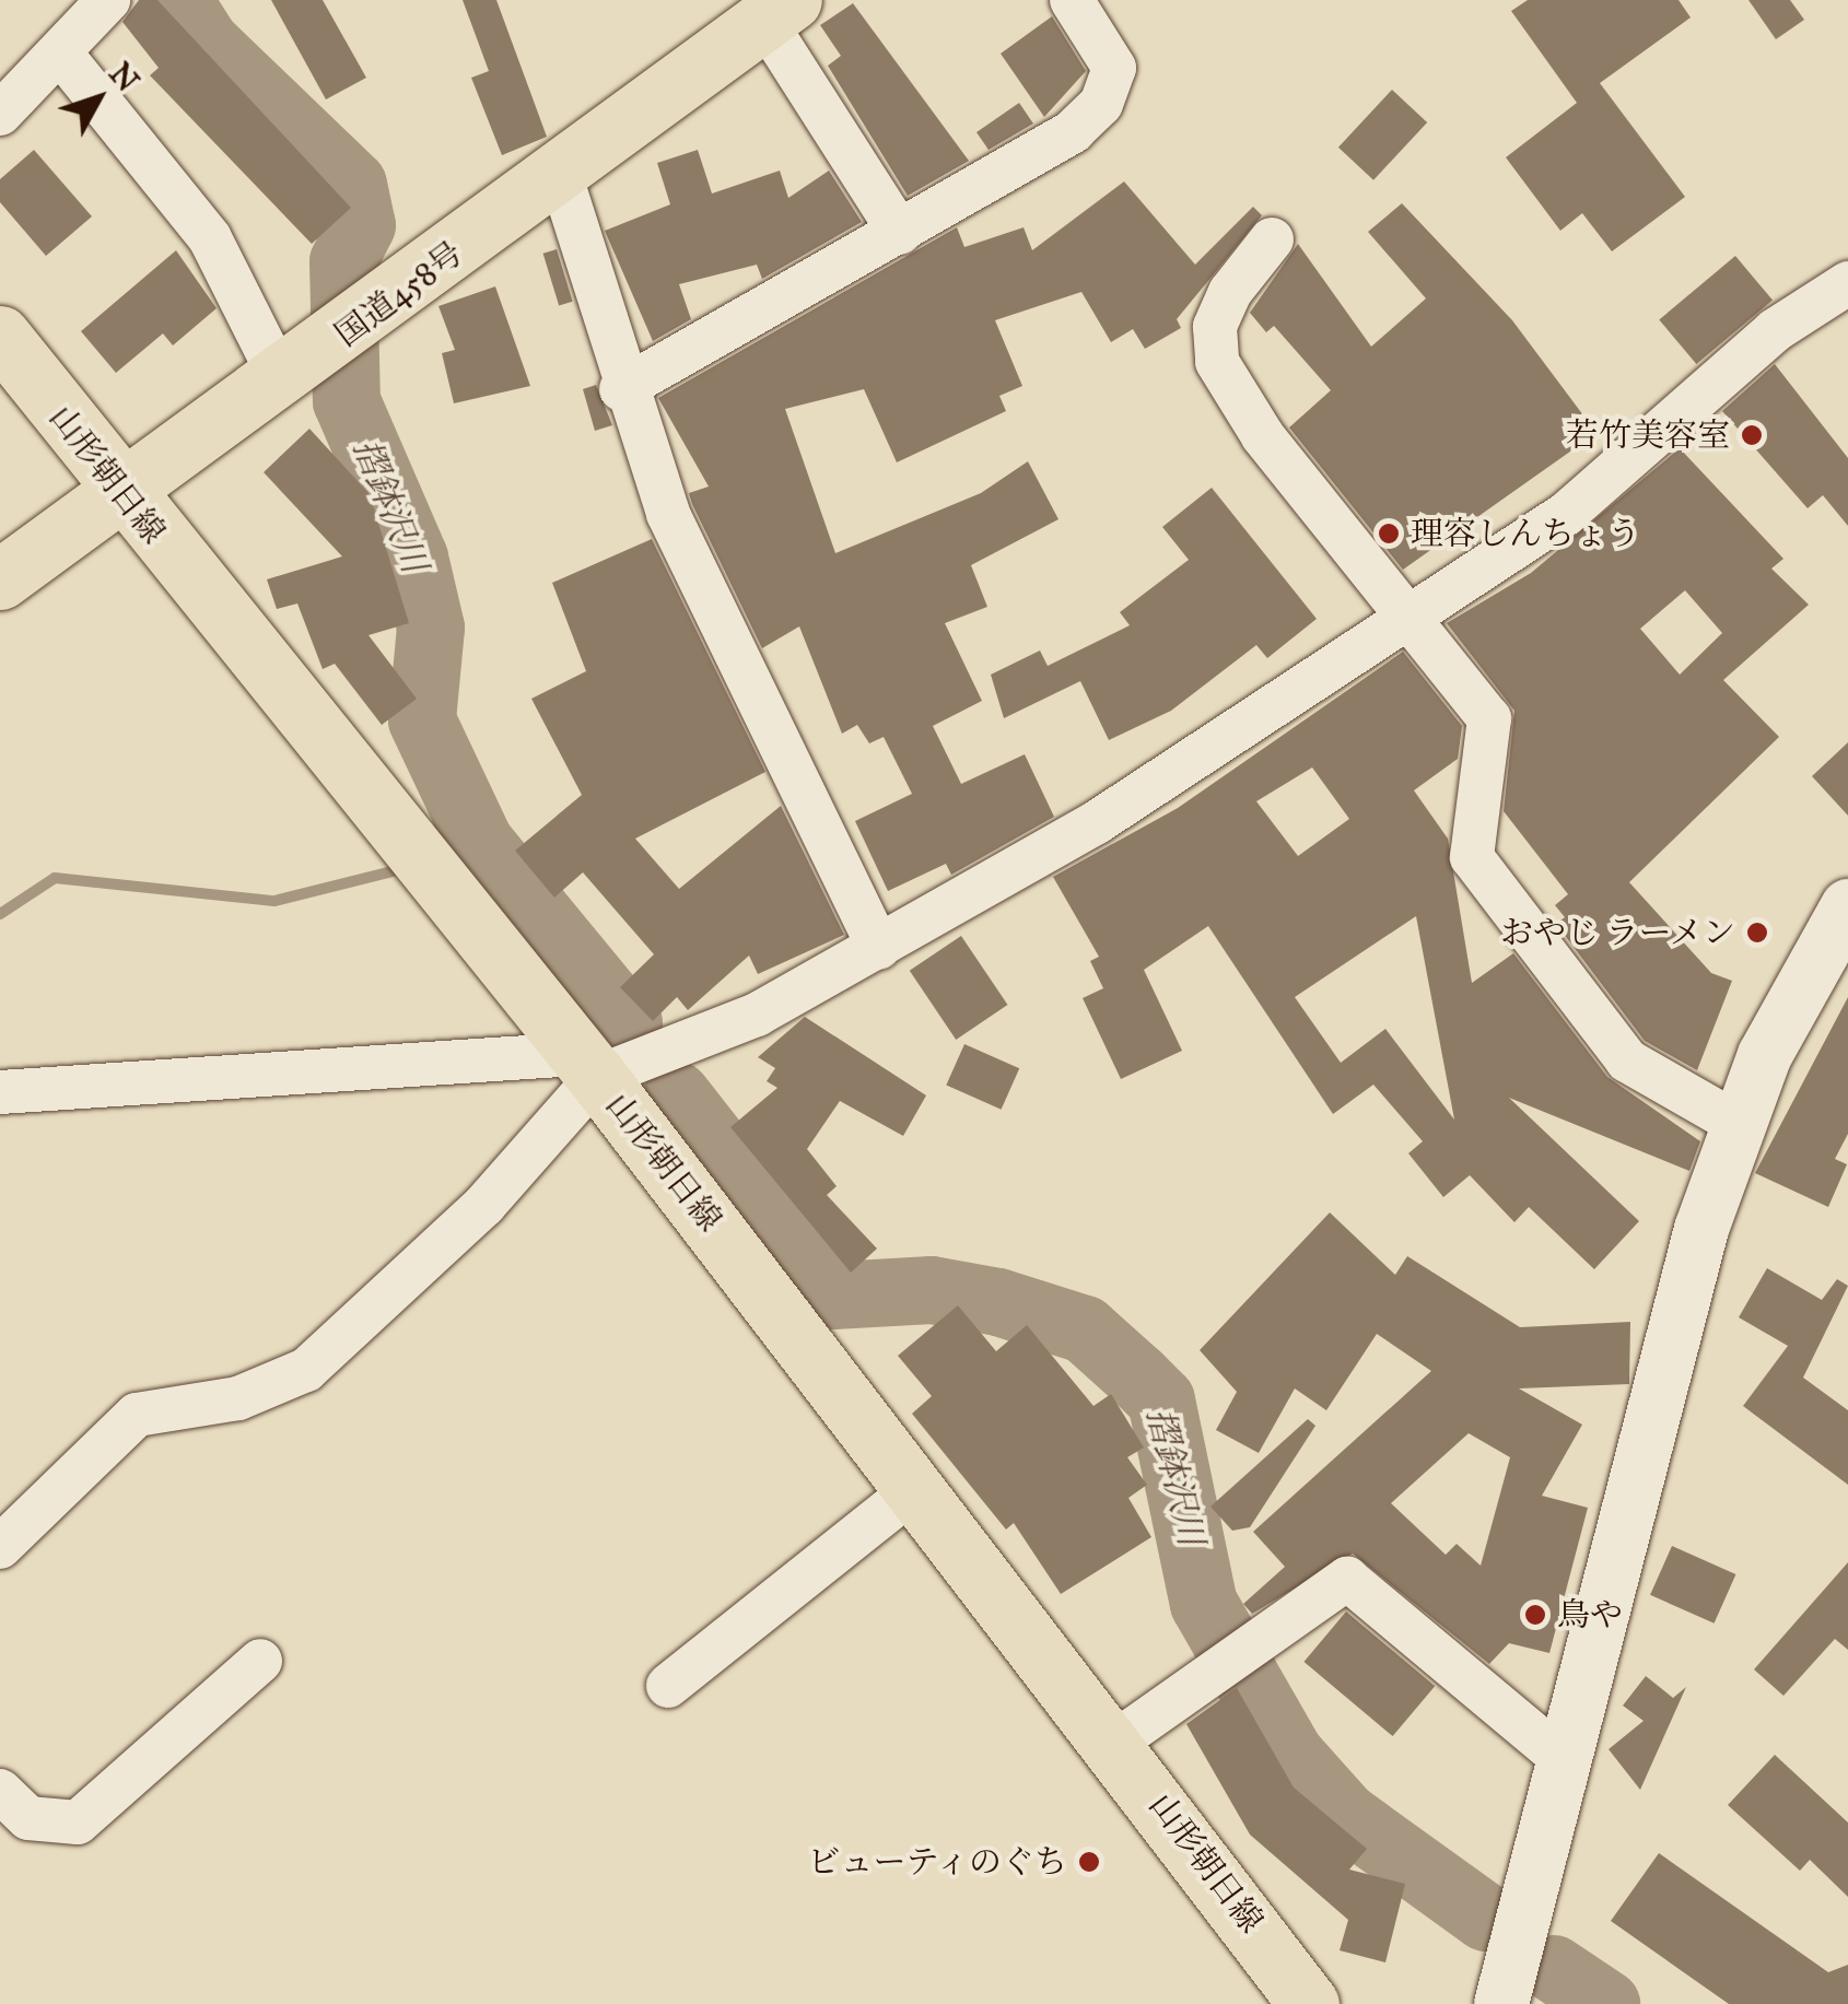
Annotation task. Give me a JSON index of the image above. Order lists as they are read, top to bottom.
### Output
{
  "streets": {
    "main road": ["国道458号", "山形朝日線"]
  },
  "crossings": [
    ["国道458号", "山形朝日線"]
  ],
  "water": ["摺鉢沢川"],
  "places": [
    "若竹美容室",
    "理容しんちょう",
    "おやじ ラーメン",
    "鳥や",
    "ビューティのぐち"
  ],
  "north": "top right"
}
